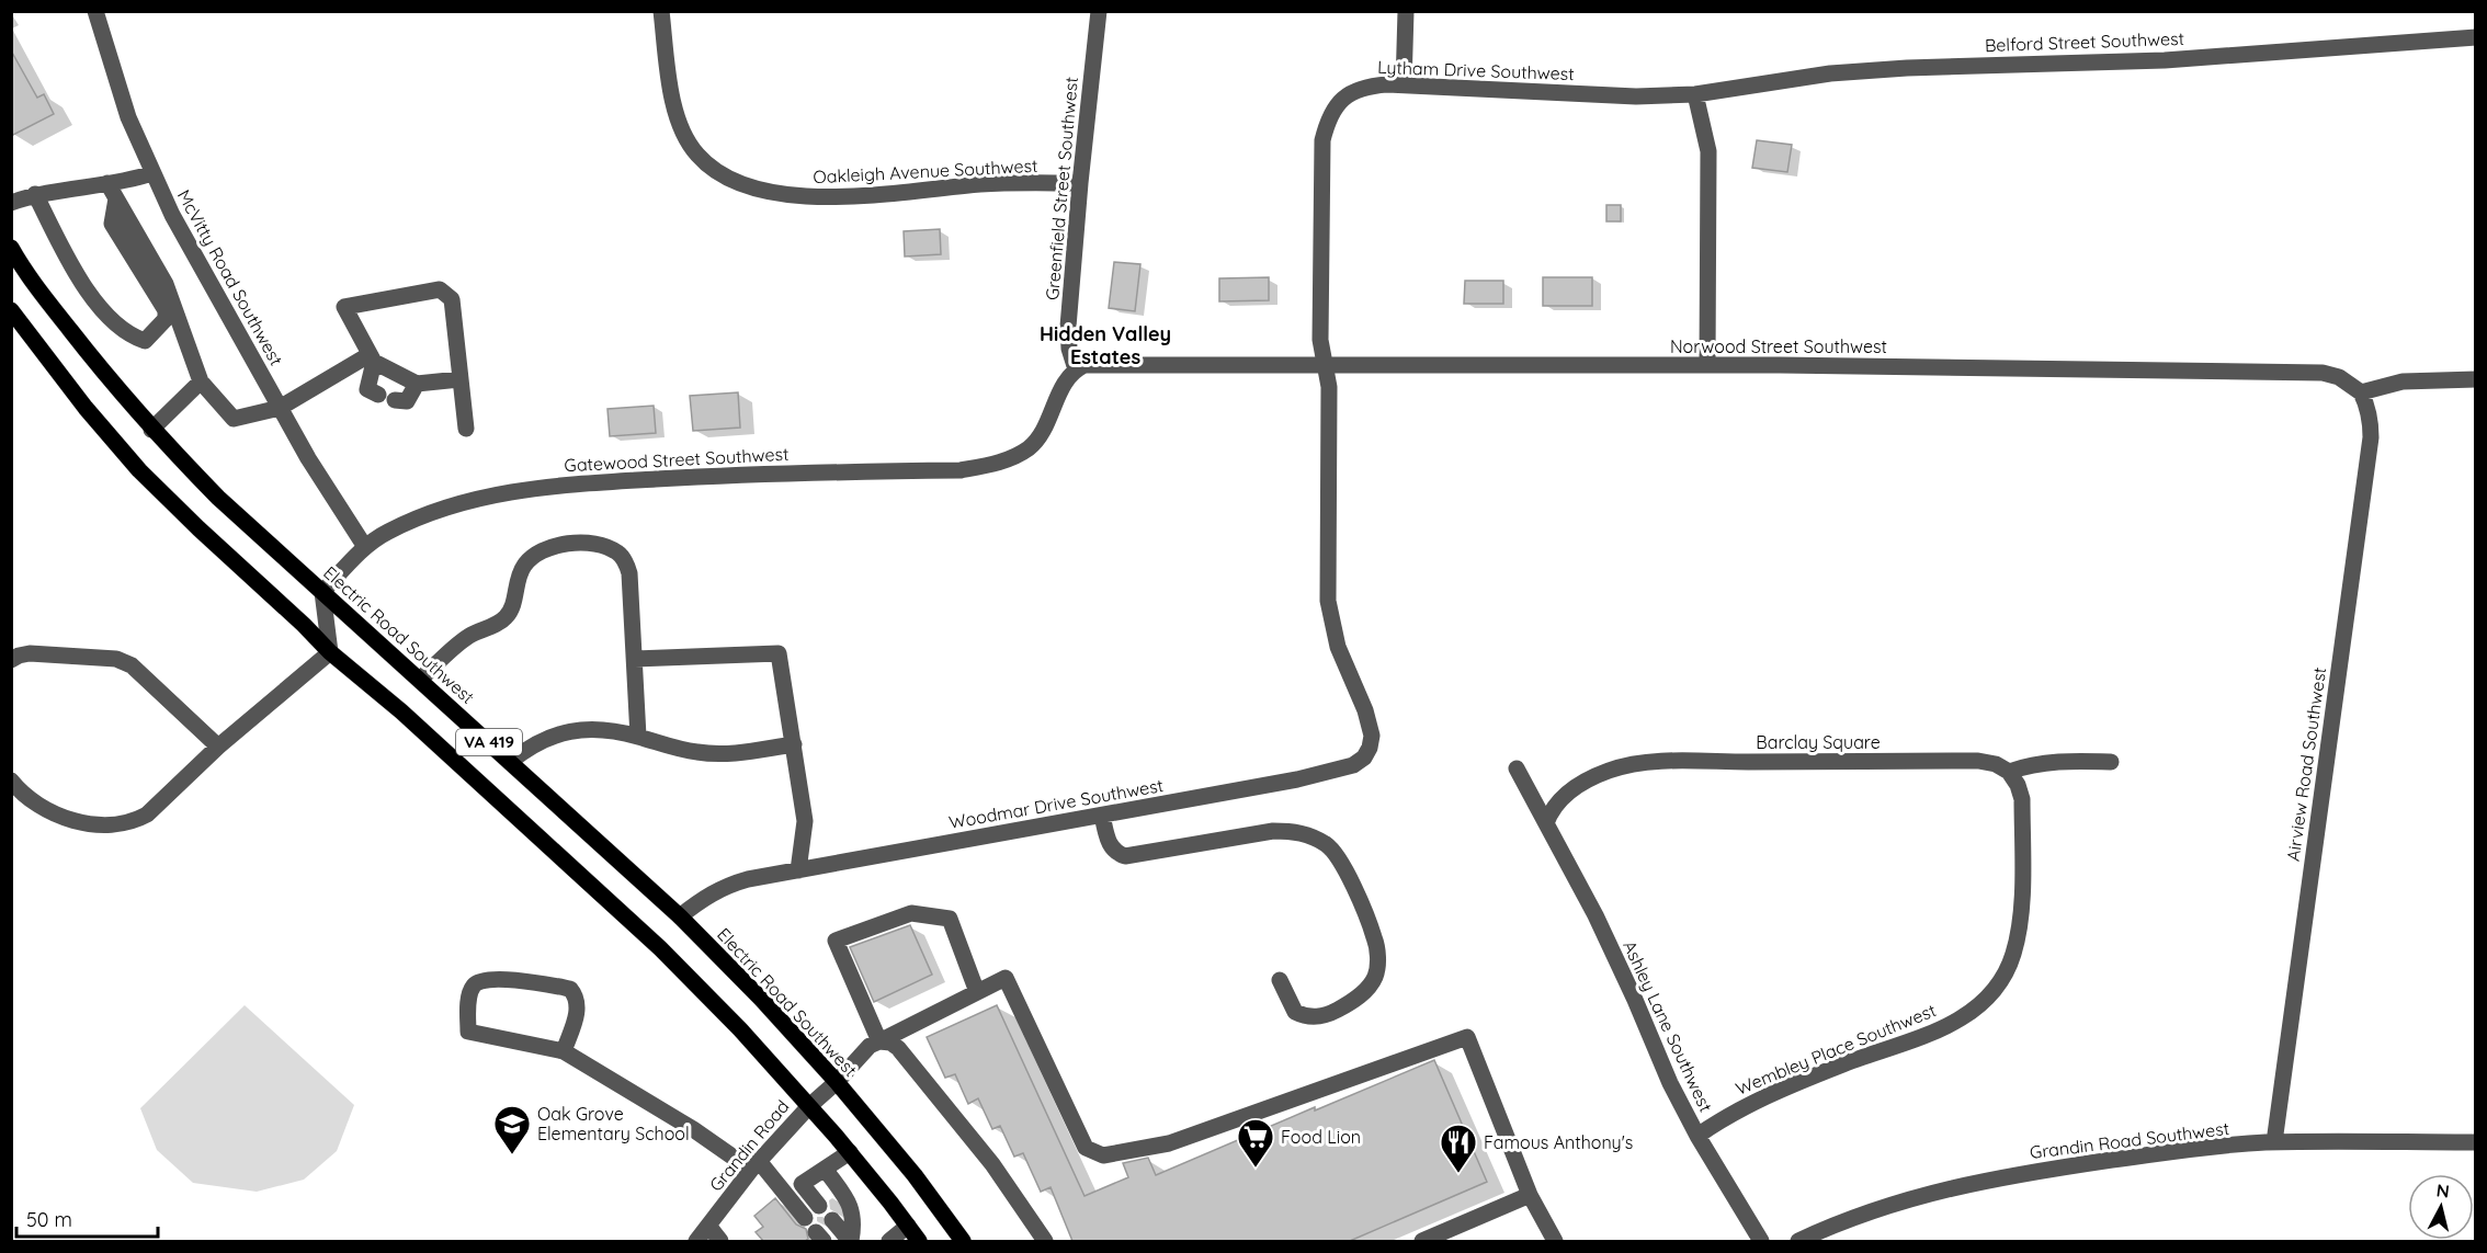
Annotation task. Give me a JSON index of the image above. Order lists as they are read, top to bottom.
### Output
{
  "streets": {
    "main road": ["Electric Road Southwest", "VA 419"],
    "street": [
      "Belford Street Southwest",
      "Lytham Drive Southwest",
      "Oakleigh Avenue Southwest",
      "Greenfield Street Southwest",
      "McVitty Road Southwest",
      "Norwood Street Southwest",
      "Gatewood Street Southwest",
      "Barclay Square",
      "Airview Road Southwest",
      "Woodmar Drive Southwest",
      "Ashley Lane Southwest",
      "Wembley Place Southwest",
      "Grandin Road Southwest",
      "Grandin Road"
    ]
  },
  "crossings": [
    ["Belford Street Southwest", "Lytham Drive Southwest"],
    ["Lytham Drive Southwest", "Norwood Street Southwest"],
    ["Lytham Drive Southwest", "Woodmar Drive Southwest"],
    ["Oakleigh Avenue Southwest", "Greenfield Street Southwest"],
    ["Greenfield Street Southwest", "Norwood Street Southwest"],
    ["Greenfield Street Southwest", "Gatewood Street Southwest"],
    ["McVitty Road Southwest", "Gatewood Street Southwest"],
    ["Norwood Street Southwest", "Gatewood Street Southwest"],
    ["Norwood Street Southwest", "Airview Road Southwest"],
    ["Gatewood Street Southwest", "Electric Road Southwest"],
    ["Electric Road Southwest", "Woodmar Drive Southwest"],
    ["Electric Road Southwest", "Grandin Road"],
    ["VA 419", "Grandin Road"],
    ["Barclay Square", "Ashley Lane Southwest"],
    ["Barclay Square", "Wembley Place Southwest"],
    ["Airview Road Southwest", "Grandin Road Southwest"],
    ["Ashley Lane Southwest", "Wembley Place Southwest"]
  ],
  "districts": ["Hidden Valley Estates"],
  "places": {
    "school or university": ["Oak Grove Elementary School"],
    "supermarket": ["Food Lion"],
    "restaurant": ["Famous Anthony's"]
  },
  "scale_bar": "50 m",
  "north": "top"
}
